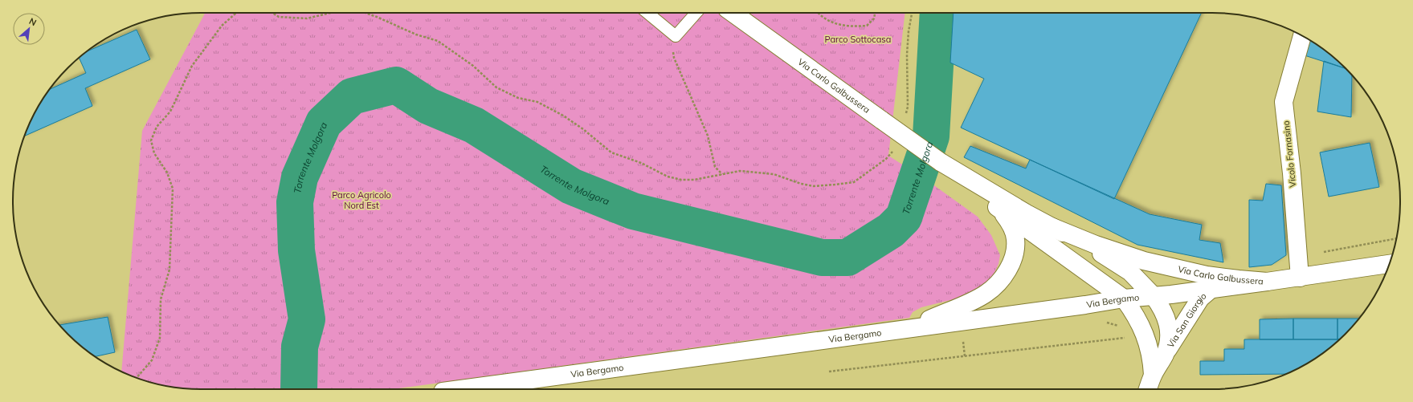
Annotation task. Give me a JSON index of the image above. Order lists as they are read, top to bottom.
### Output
{
  "streets": {
    "street": [
      "Via Carlo Galbussera",
      "Vicolo Fornasino",
      "Via Bergamo",
      "Via San Giorgio"
    ]
  },
  "crossings": [
    ["Via Carlo Galbussera", "Vicolo Fornasino"],
    ["Via Carlo Galbussera", "Via Bergamo"],
    ["Via Carlo Galbussera", "Via San Giorgio"],
    ["Via Bergamo", "Via San Giorgio"]
  ],
  "water": ["Torrente Molgora"],
  "parks": ["Parco Sottocasa", "Parco Agricolo Nord Est"],
  "north": "top right"
}
